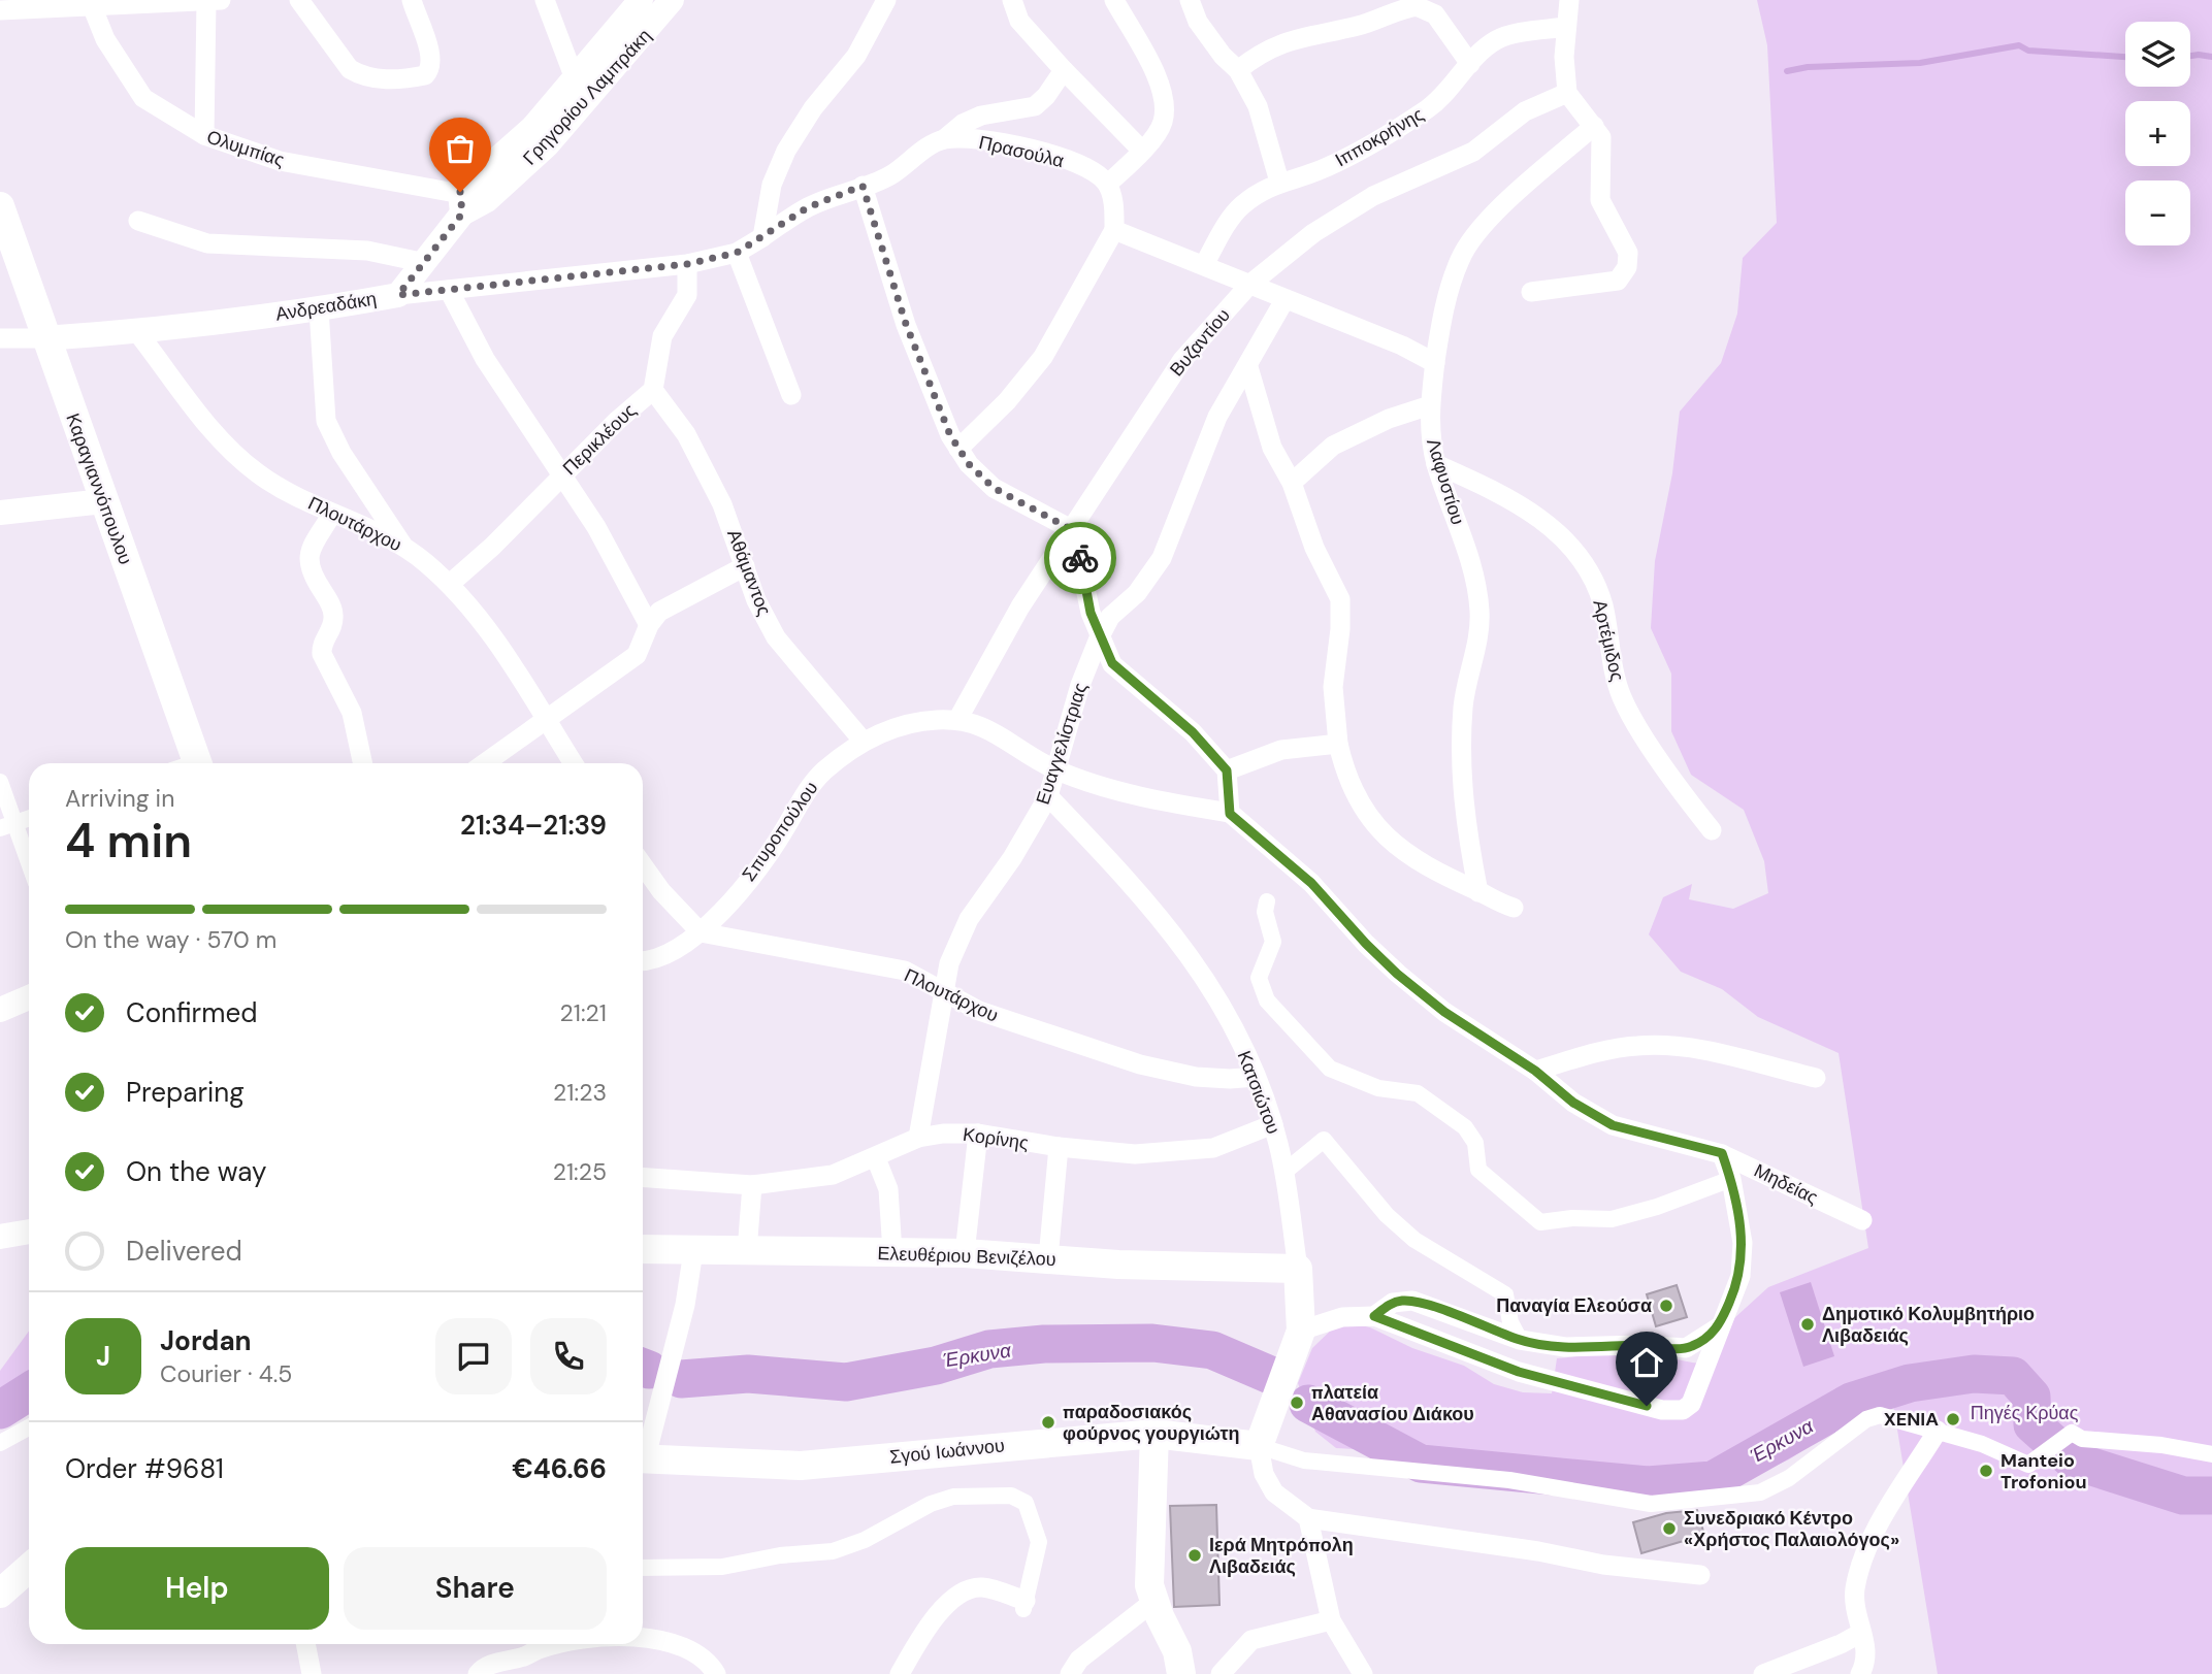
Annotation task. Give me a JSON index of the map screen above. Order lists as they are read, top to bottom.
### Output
{
  "streets": {
    "main road": [
      "Καραγιαννόπουλου",
      "Κατσιώτου",
      "Ελευθέριου Βενιζέλου",
      "Σγού Ιωάννου"
    ],
    "street": [
      "Γρηγορίου Λαμπράκη",
      "Ιπποκρήνης",
      "Ολυμπίας",
      "Πρασούλα",
      "Ανδρεαδάκη",
      "Βυζαντίου",
      "Περικλέους",
      "Λαφυστίου",
      "Πλουτάρχου",
      "Αθάμαντος",
      "Αρτέμιδος",
      "Ευαγγελίστριας",
      "Σπυροπούλου",
      "Κορίνης",
      "Μηδείας"
    ]
  },
  "crossings": [
    ["Γρηγορίου Λαμπράκη", "Ολυμπίας"],
    ["Γρηγορίου Λαμπράκη", "Ανδρεαδάκη"],
    ["Ανδρεαδάκη", "Περικλέους"],
    ["Ανδρεαδάκη", "Καραγιαννόπουλου"],
    ["Ανδρεαδάκη", "Πλουτάρχου"],
    ["Βυζαντίου", "Σπυροπούλου"],
    ["Περικλέους", "Πλουτάρχου"],
    ["Περικλέους", "Αθάμαντος"],
    ["Λαφυστίου", "Αρτέμιδος"],
    ["Πλουτάρχου", "Ευαγγελίστριας"],
    ["Πλουτάρχου", "Σπυροπούλου"],
    ["Πλουτάρχου", "Κατσιώτου"],
    ["Αθάμαντος", "Σπυροπούλου"],
    ["Ευαγγελίστριας", "Σπυροπούλου"],
    ["Ευαγγελίστριας", "Κατσιώτου"],
    ["Ευαγγελίστριας", "Κορίνης"],
    ["Σπυροπούλου", "Μηδείας"],
    ["Κατσιώτου", "Κορίνης"],
    ["Κατσιώτου", "Ελευθέριου Βενιζέλου"],
    ["Κατσιώτου", "Σγού Ιωάννου"]
  ],
  "water": ["Έρκυνα"],
  "parks": ["Πηγές Κρύας"],
  "places": [
    "Παναγία Ελεούσα",
    "Δημοτικό Κολυμβητήριο Λιβαδειάς",
    "πλατεία Αθανασίου Διάκου",
    "XENIA",
    "παραδοσιακός φούρνος γουργιώτη",
    "Manteio Trofoniou",
    "Συνεδριακό Κέντρο «Χρήστος Παλαιολόγος»",
    "Ιερά Μητρόπολη Λιβαδειάς"
  ],
  "page": {
    "map_buttons": ["+", "−"],
    "heading": ["4 min", "Arriving in", "21:34–21:39"],
    "panel": [
      "Jordan",
      "Courier · 4.5",
      "Order #9681",
      "€46.66"
    ],
    "bar": "On the way · 570 m",
    "list": [
      ["Confirmed", "21:21"],
      ["Preparing", "21:23"],
      ["On the way", "21:25"],
      "Delivered"
    ],
    "round": "J",
    "buttons": ["Help", "Share"]
  }
}
